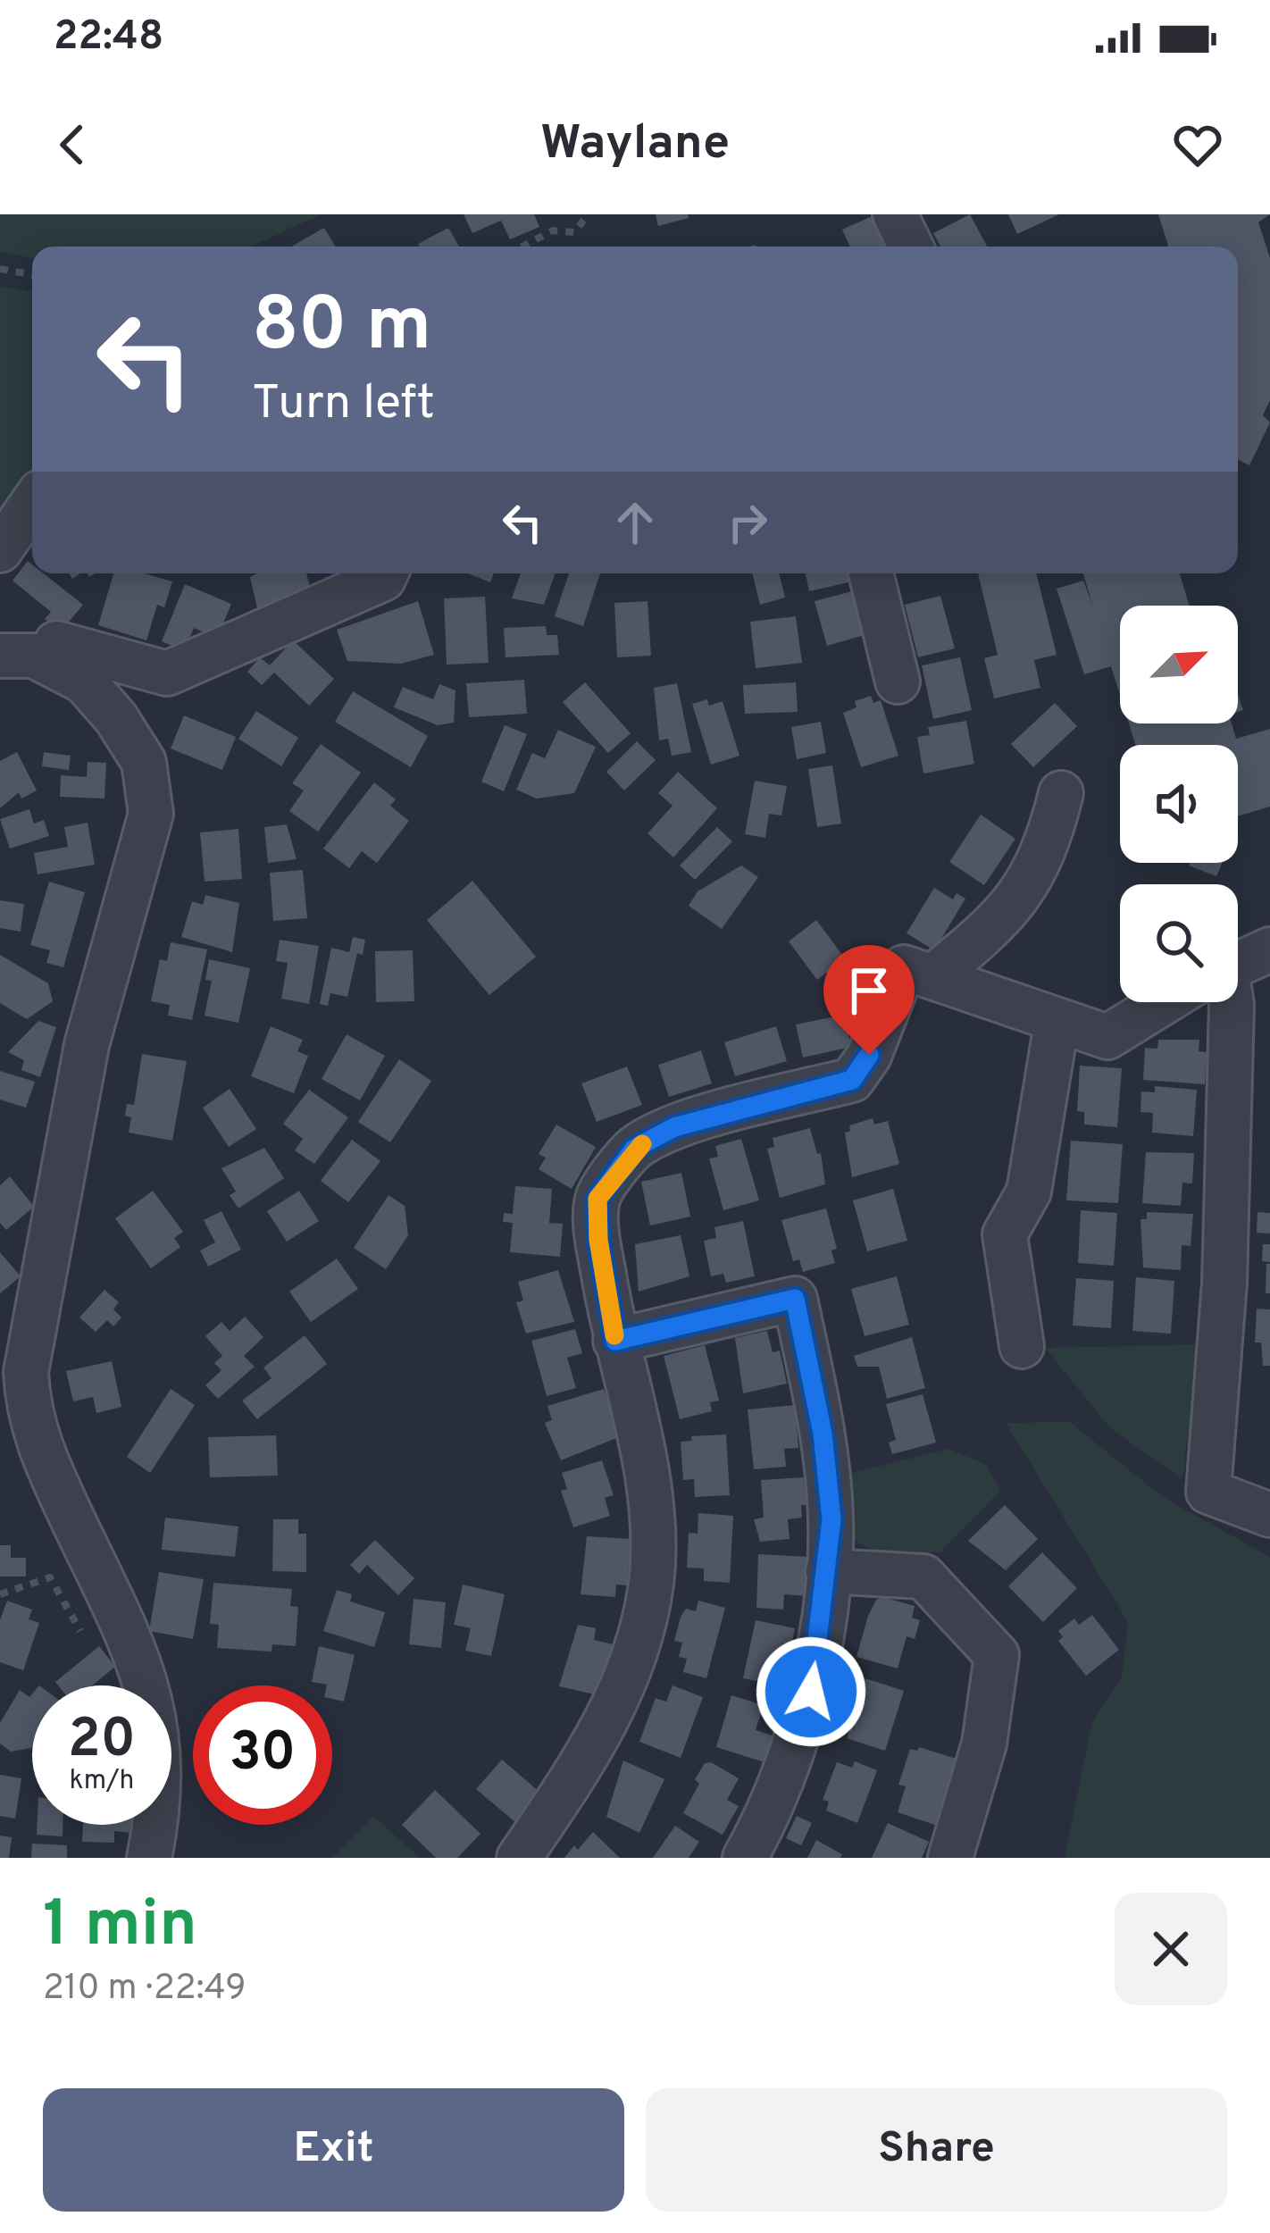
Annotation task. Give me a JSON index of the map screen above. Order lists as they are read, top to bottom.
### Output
{
  "north": "top right",
  "page": {
    "status": "22:48",
    "header": "Waylane",
    "turn": ["80 m", "Turn left"],
    "speed": "20 km/h",
    "limit": "30",
    "heading": ["1 min", "210 m · 22:49"],
    "buttons": ["Exit", "Share"]
  }
}
